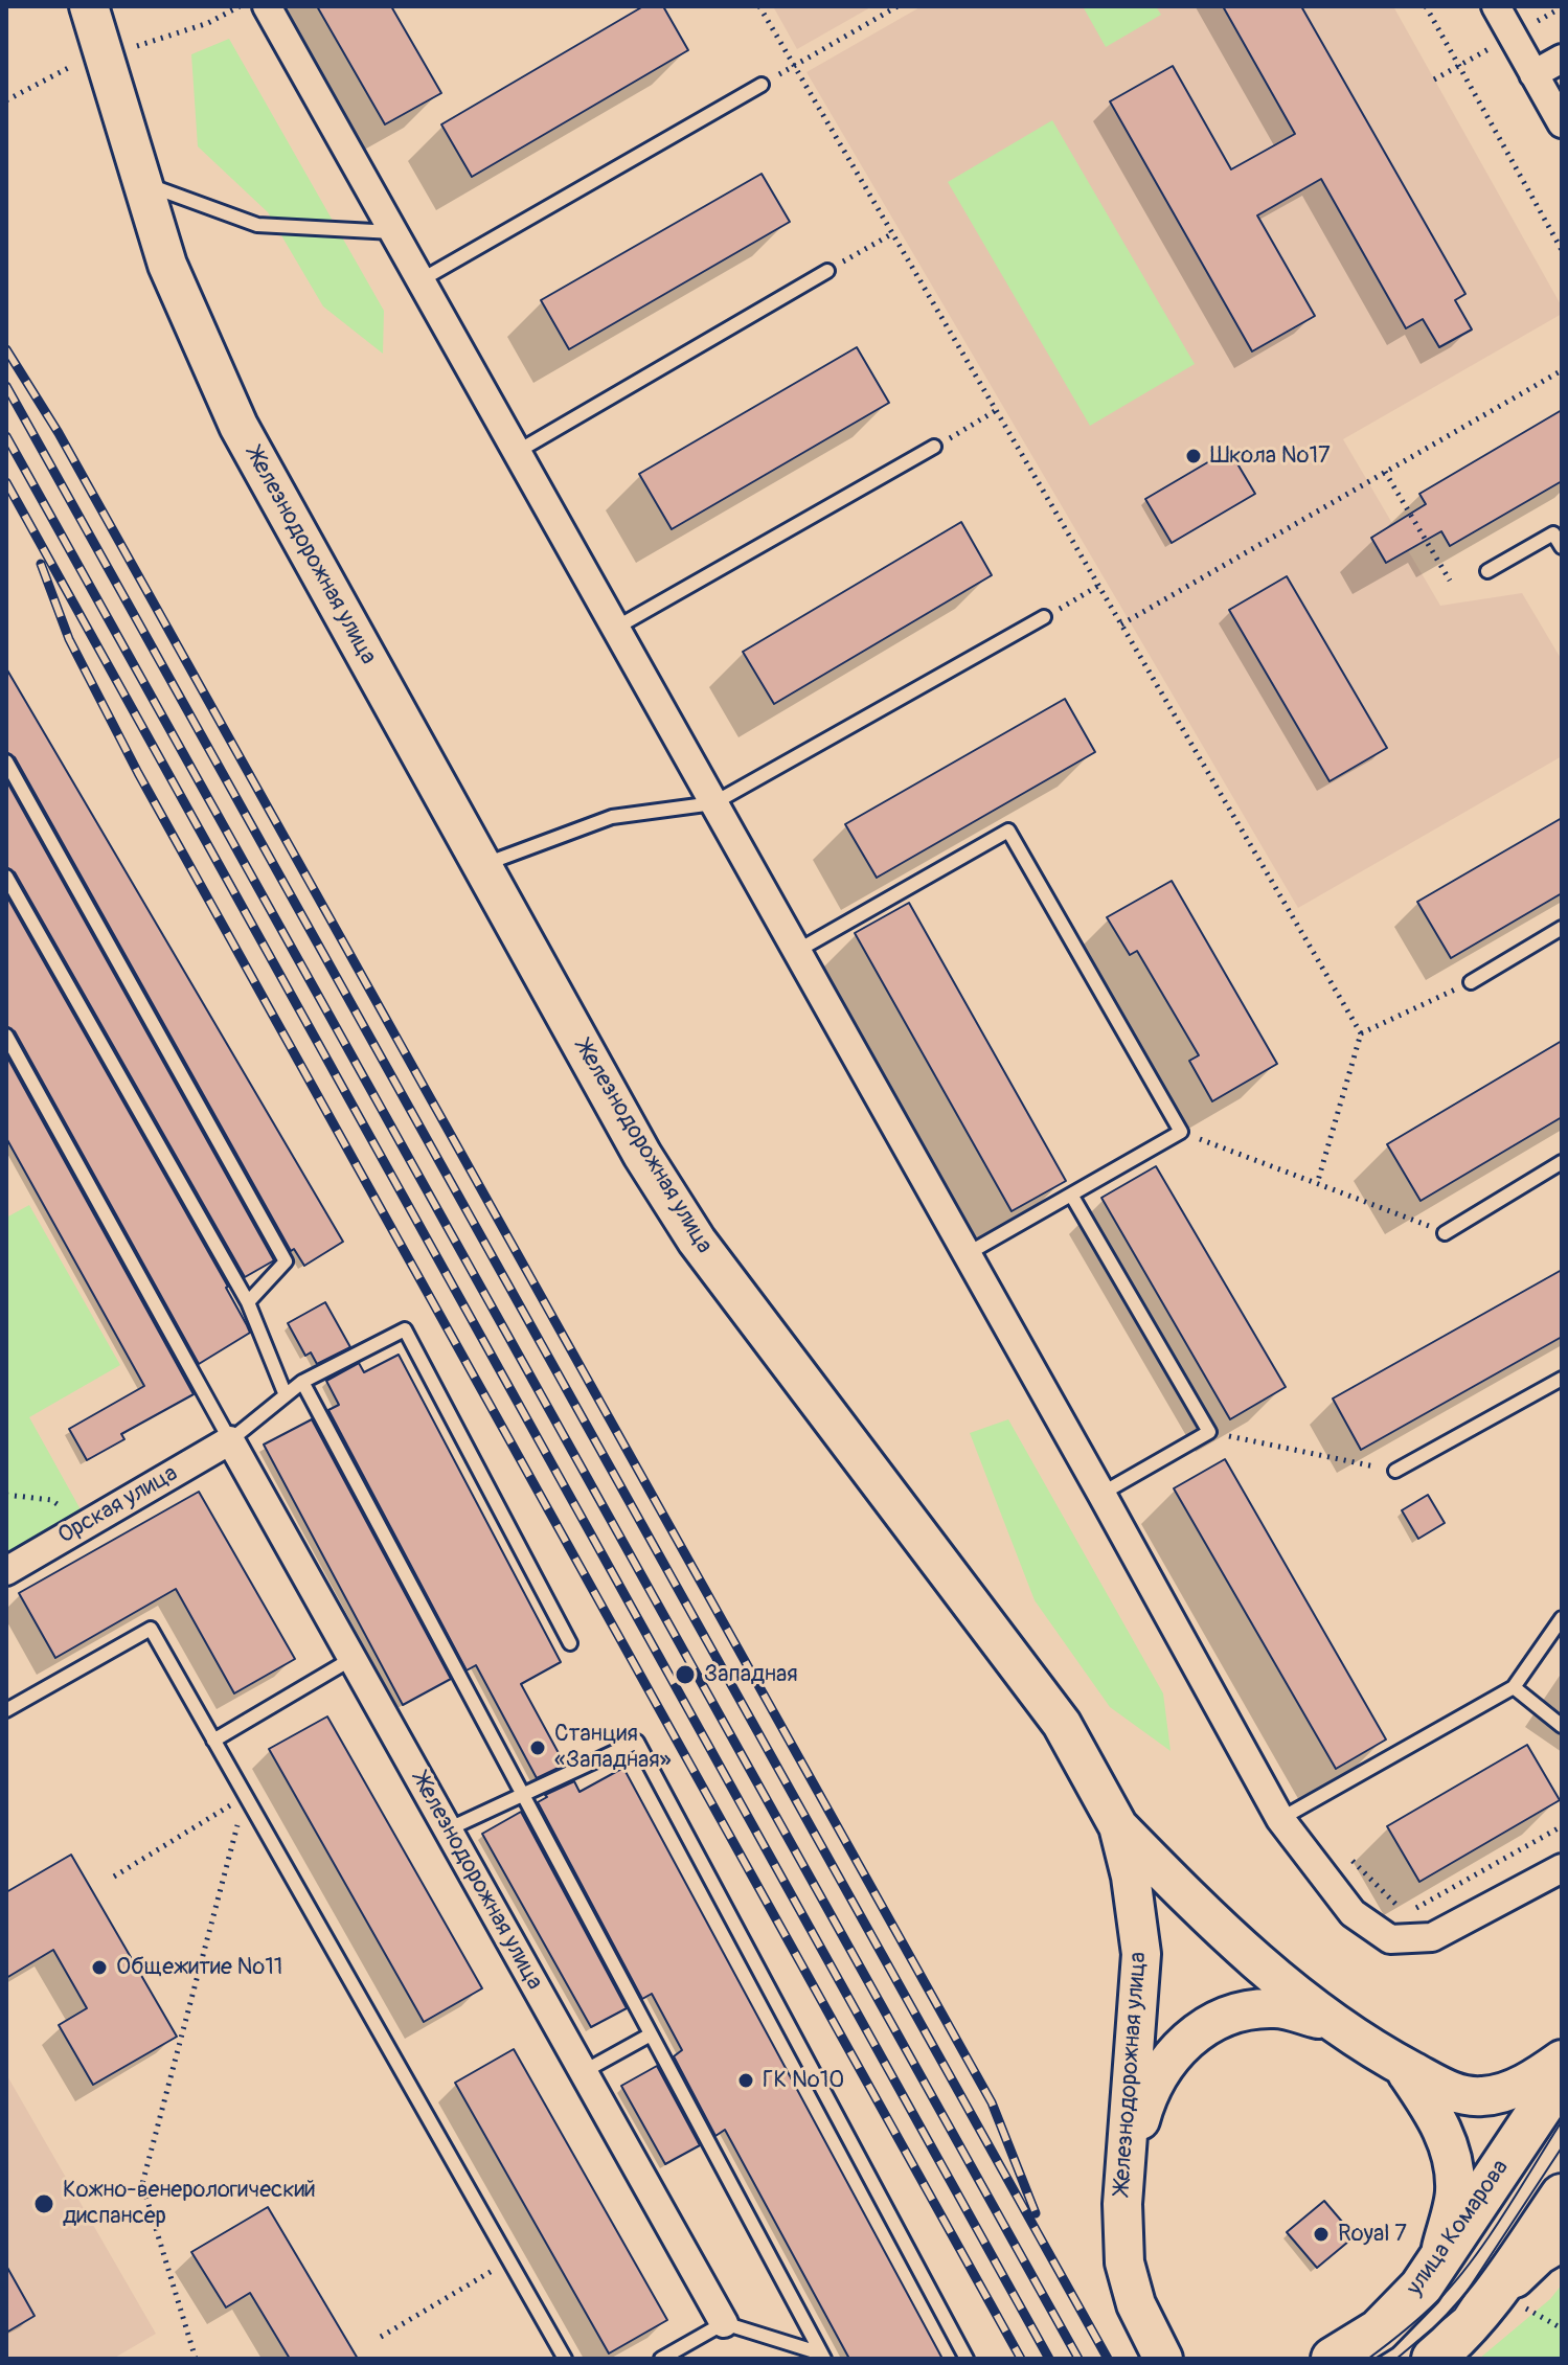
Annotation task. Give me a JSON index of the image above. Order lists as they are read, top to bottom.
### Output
{
  "streets": {
    "main road": ["Железнодорожная улица", "улица Комарова"],
    "street": ["Орская улица"]
  },
  "crossings": [
    ["Железнодорожная улица", "Орская улица"]
  ],
  "places": [
    "Школа №17",
    "Западная",
    "Станция «Западная»",
    "Общежитие №11",
    "ГК №10",
    "Кожно-венерологический диспансер",
    "Royal 7"
  ]
}
